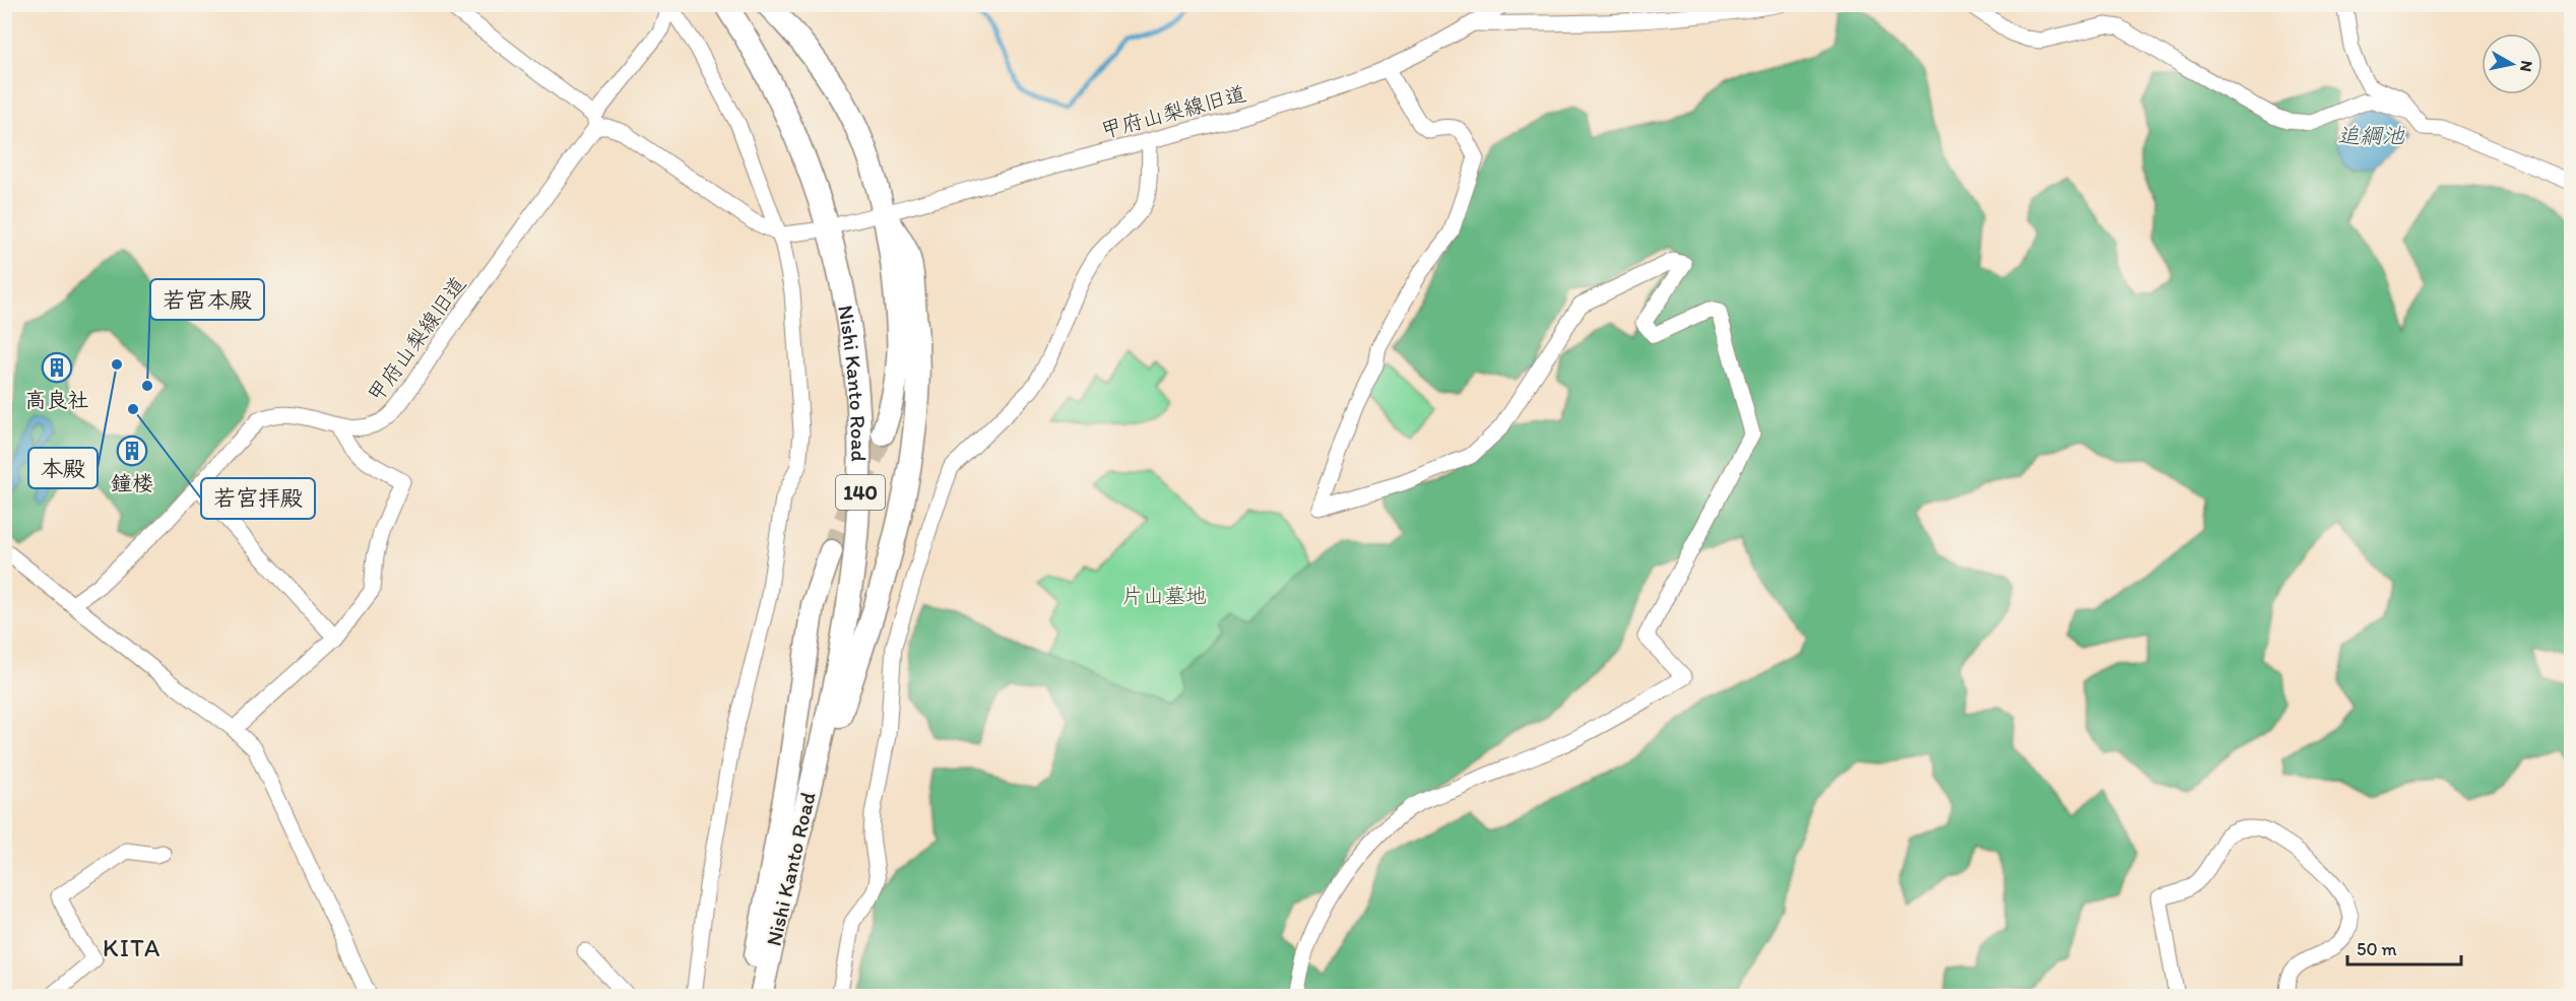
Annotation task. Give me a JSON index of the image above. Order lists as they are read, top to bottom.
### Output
{
  "streets": {
    "highway": ["Nishi Kanto Road", "140"],
    "street": ["甲府山梨線旧道"]
  },
  "districts": ["KITA"],
  "water": ["追綱池"],
  "parks": ["片山墓地"],
  "places": {
    "other": ["本殿", "若宮本殿", "若宮拝殿"],
    "building": ["高良社", "鐘楼"]
  },
  "scale_bar": "50 m",
  "north": "right"
}
